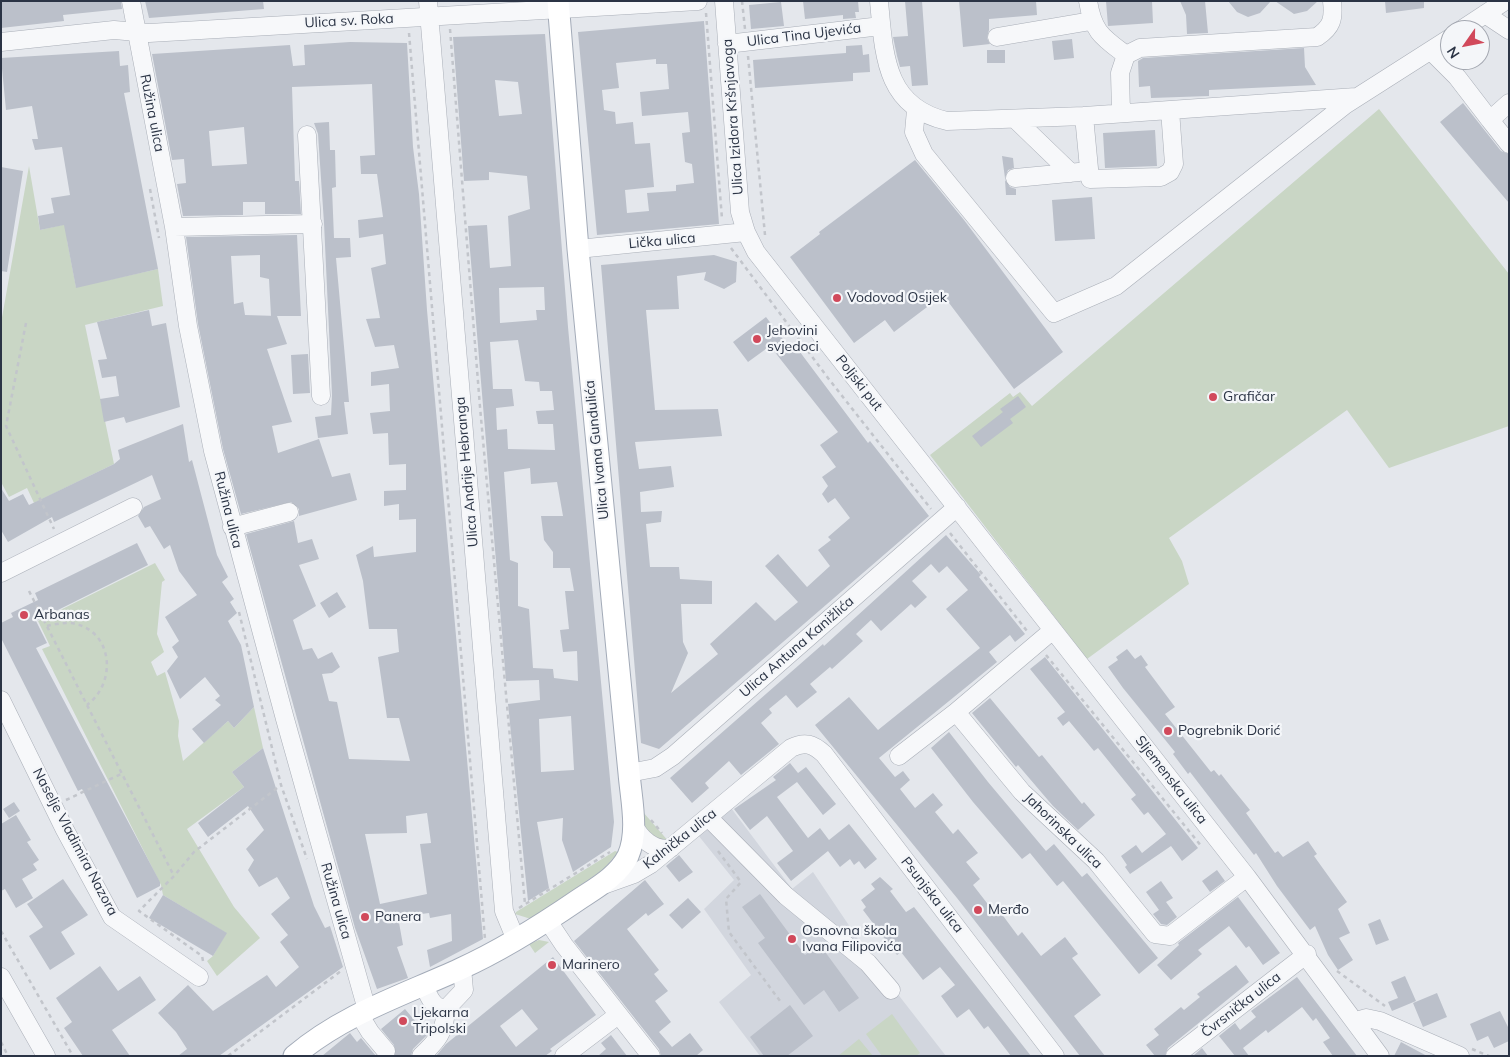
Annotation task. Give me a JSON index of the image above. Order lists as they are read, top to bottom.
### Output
{
  "streets": {
    "main road": ["Ulica Ivana Gundulića", "Kalnička ulica"],
    "street": [
      "Ulica sv. Roka",
      "Ulica Tina Ujevića",
      "Ružina ulica",
      "Ulica Izidora Kršnjavoga",
      "Lička ulica",
      "Poljski put",
      "Ulica Andrije Hebranga",
      "Ulica Antuna Kanižlića",
      "Sljemenska ulica",
      "Jahorinska ulica",
      "Naselje Vladimira Nazora",
      "Psunjska ulica",
      "Čvrsnička ulica"
    ]
  },
  "crossings": [
    ["Ulica sv. Roka", "Ružina ulica"],
    ["Ulica sv. Roka", "Ulica Ivana Gundulića"],
    ["Ulica sv. Roka", "Ulica Andrije Hebranga"],
    ["Ulica Tina Ujevića", "Ulica Izidora Kršnjavoga"],
    ["Ulica Izidora Kršnjavoga", "Lička ulica"],
    ["Ulica Izidora Kršnjavoga", "Poljski put"],
    ["Lička ulica", "Poljski put"],
    ["Lička ulica", "Ulica Ivana Gundulića"],
    ["Poljski put", "Ulica Antuna Kanižlića"],
    ["Poljski put", "Sljemenska ulica"],
    ["Ulica Ivana Gundulića", "Ulica Antuna Kanižlića"],
    ["Ulica Ivana Gundulića", "Kalnička ulica"],
    ["Ulica Andrije Hebranga", "Kalnička ulica"],
    ["Ulica Antuna Kanižlića", "Sljemenska ulica"],
    ["Sljemenska ulica", "Jahorinska ulica"],
    ["Sljemenska ulica", "Čvrsnička ulica"],
    ["Kalnička ulica", "Psunjska ulica"]
  ],
  "places": [
    "Vodovod Osijek",
    "Jehovini svjedoci",
    "Grafičar",
    "Arbanas",
    "Pogrebnik Dorić",
    "Merđo",
    "Panera",
    "Osnovna škola Ivana Filipovića",
    "Marinero",
    "Ljekarna Tripolski"
  ],
  "north": "bottom left"
}
